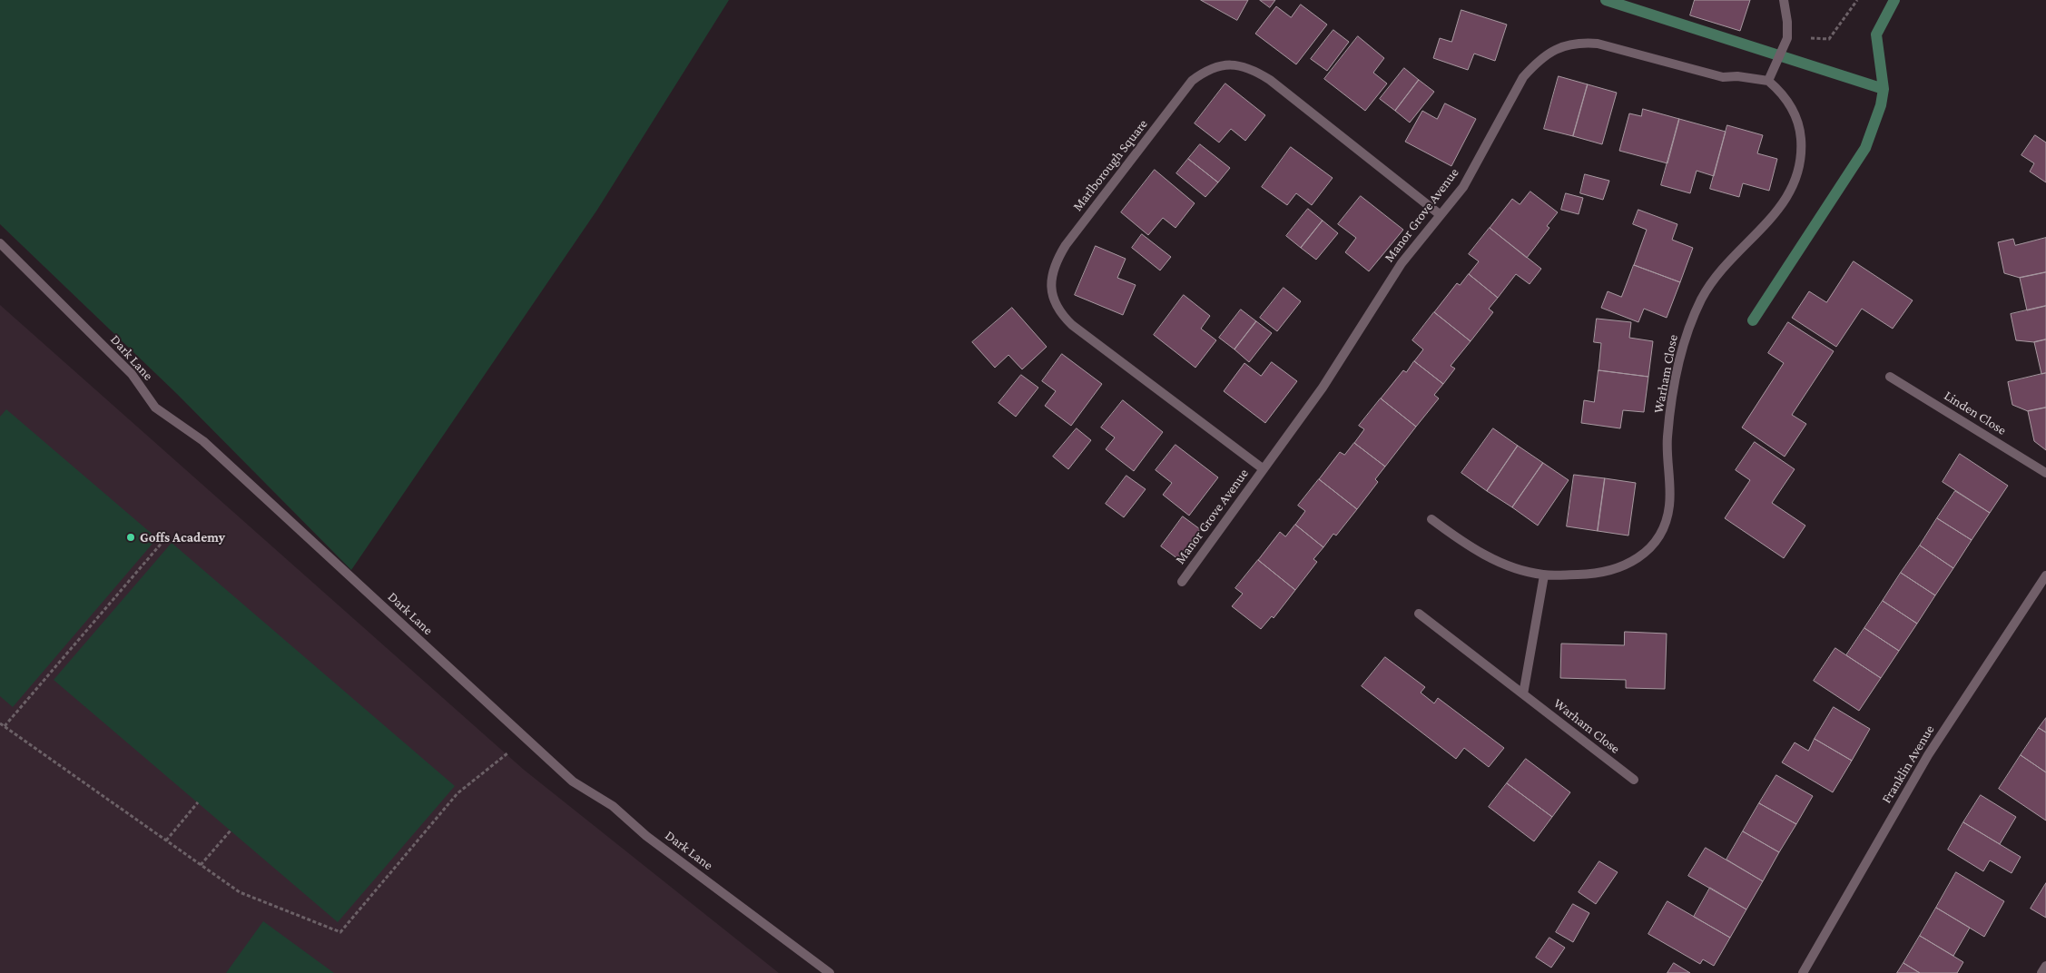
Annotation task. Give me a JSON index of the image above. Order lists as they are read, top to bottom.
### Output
{
  "streets": {
    "street": [
      "Marlborough Square",
      "Manor Grove Avenue",
      "Dark Lane",
      "Warham Close",
      "Linden Close",
      "Franklin Avenue"
    ]
  },
  "crossings": [
    ["Marlborough Square", "Manor Grove Avenue"],
    ["Manor Grove Avenue", "Warham Close"]
  ],
  "places": ["Goffs Academy"]
}
